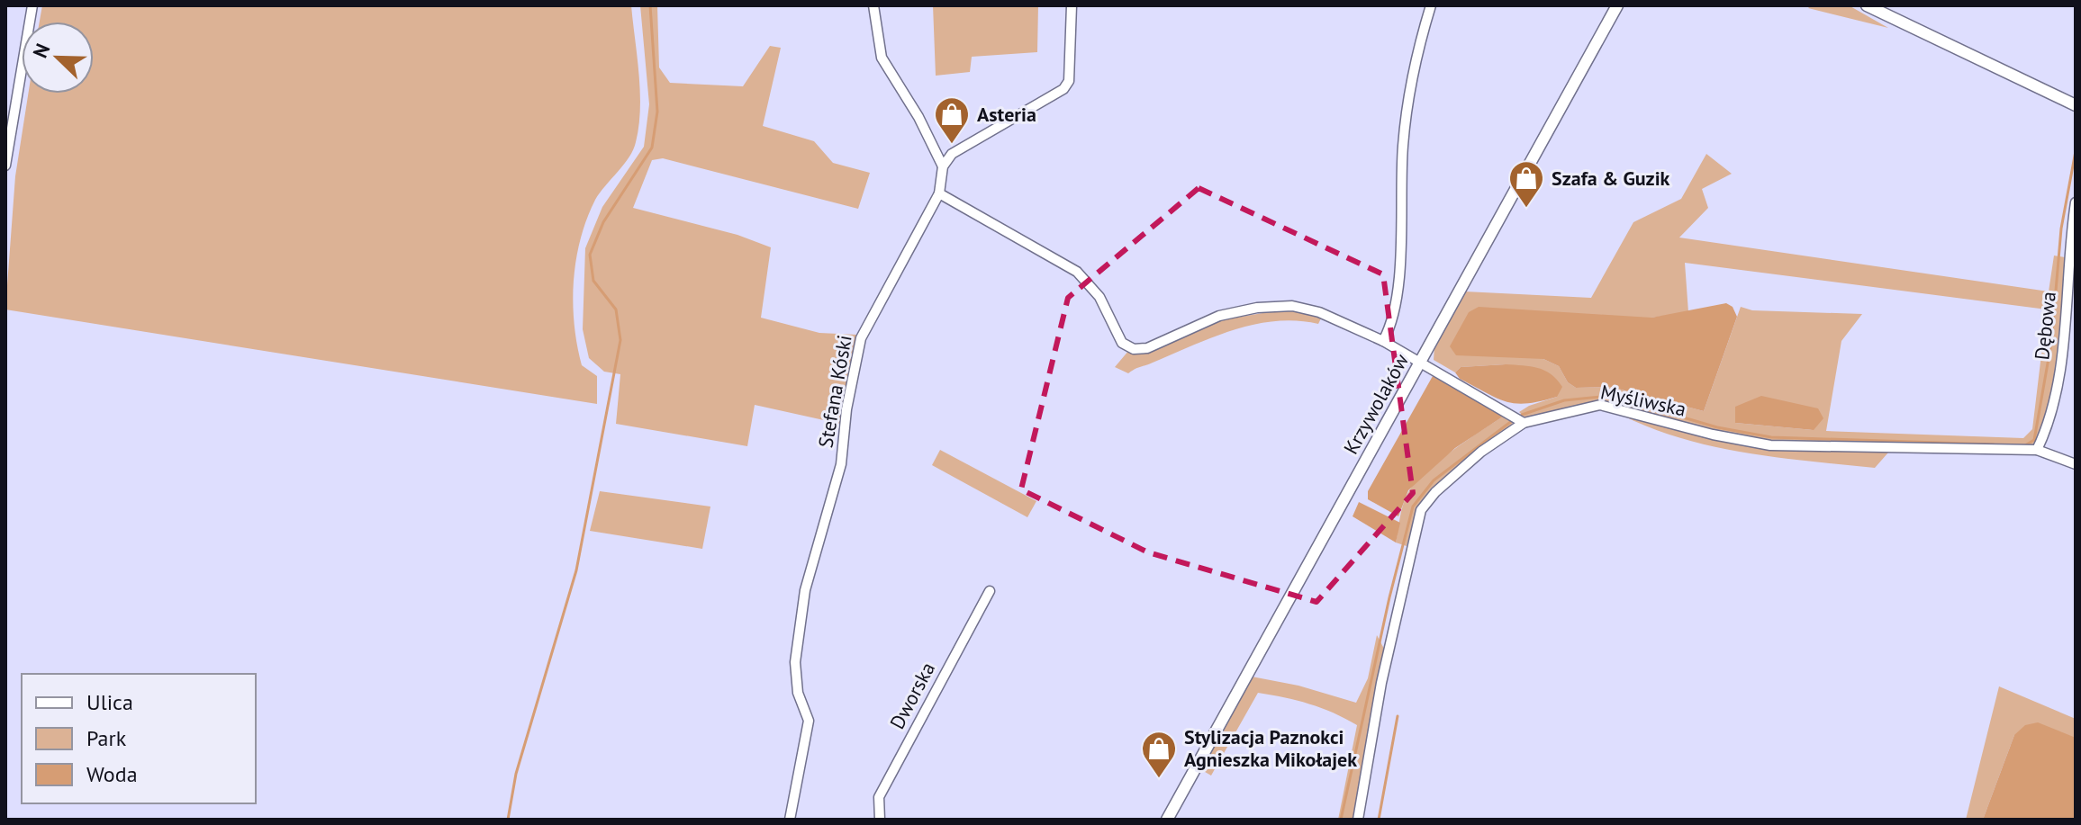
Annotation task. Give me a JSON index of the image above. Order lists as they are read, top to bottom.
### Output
{
  "streets": {
    "street": [
      "Dębowa",
      "Stefana Kóski",
      "Myśliwska",
      "Krzywolaków",
      "Dworska"
    ]
  },
  "crossings": [
    ["Dębowa", "Myśliwska"]
  ],
  "places": {
    "shop": ["Asteria", "Szafa & Guzik", "Stylizacja Paznokci Agnieszka Mikołajek"]
  },
  "legend": ["Ulica", "Park", "Woda"],
  "north": "top left"
}
